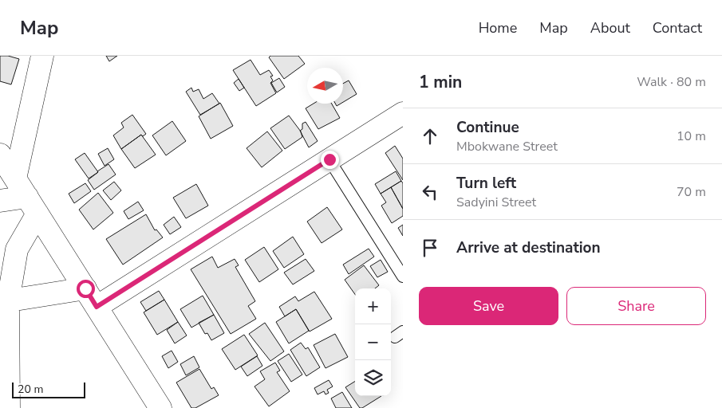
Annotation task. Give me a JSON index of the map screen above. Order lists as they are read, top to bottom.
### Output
{
  "scale_bar": "20 m",
  "north": "left",
  "page": {
    "header": "Map",
    "nav": [
      "Home",
      "Map",
      "About",
      "Contact"
    ],
    "heading": ["1 min", "Walk · 80 m"],
    "list": [
      ["Continue", "Mbokwane Street", "10 m"],
      ["Turn left", "Sadyini Street", "70 m"],
      "Arrive at destination"
    ],
    "buttons": ["Save", "Share"],
    "map_buttons": ["+", "−"],
    "scale": "20 m"
  }
}
